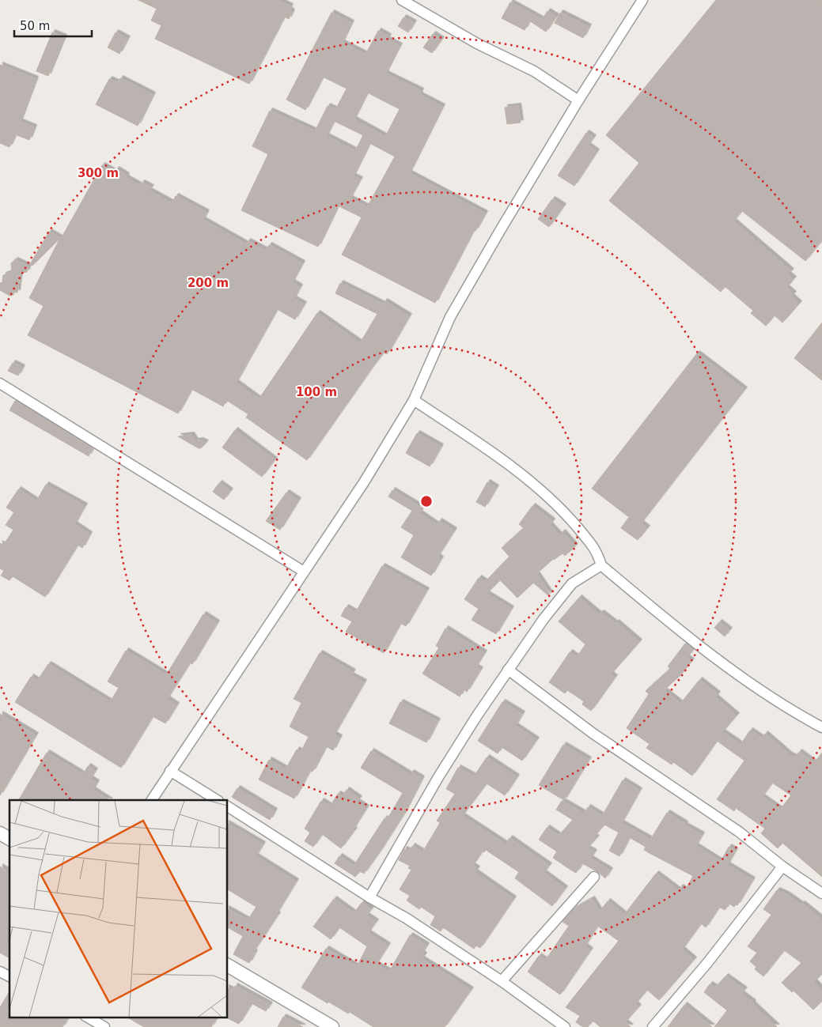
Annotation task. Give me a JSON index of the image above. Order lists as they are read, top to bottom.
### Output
{
  "scale_bar": "50 m",
  "rings": ["300 m", "200 m", "100 m"]
}
